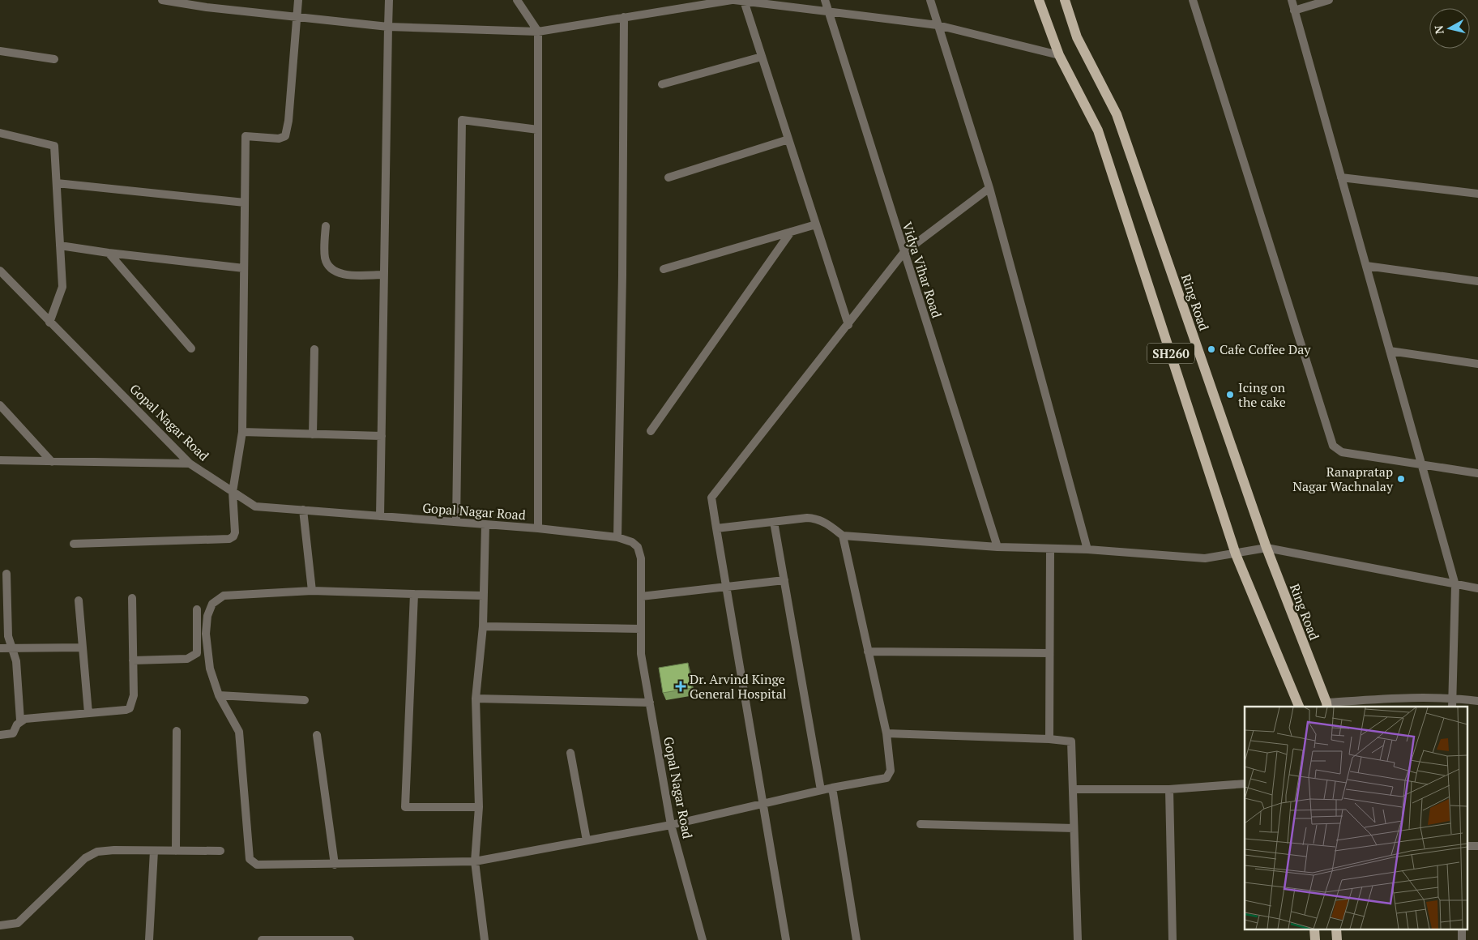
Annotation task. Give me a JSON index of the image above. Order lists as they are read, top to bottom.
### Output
{
  "streets": {
    "main road": ["Ring Road", "SH260"],
    "street": ["Vidya Vihar Road", "Gopal Nagar Road"]
  },
  "places": {
    "other": ["Cafe Coffee Day", "Icing on the cake", "Ranapratap Nagar Wachnalay"],
    "health": ["Dr. Arvind Kinge General Hospital"]
  },
  "north": "left"
}
